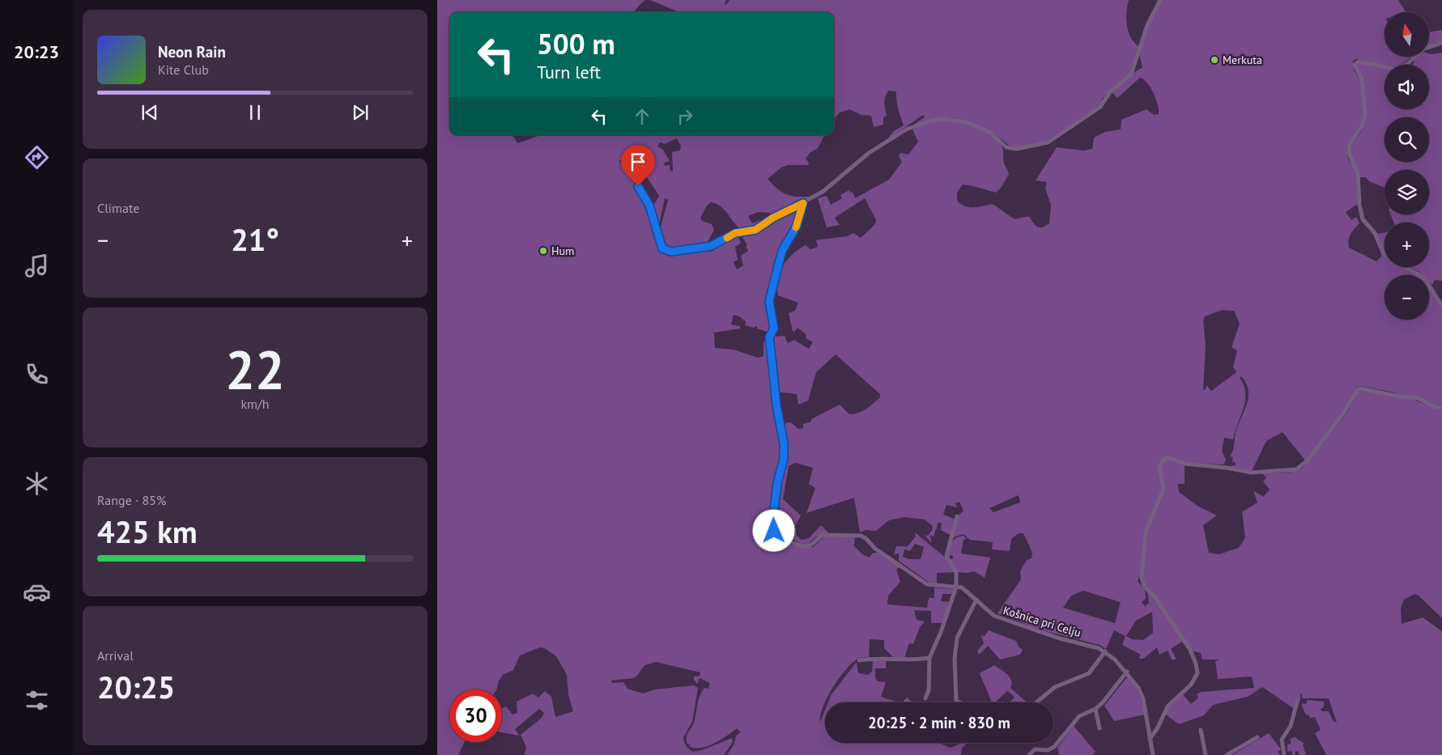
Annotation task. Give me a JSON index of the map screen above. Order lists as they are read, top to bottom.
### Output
{
  "streets": {
    "street": ["Košnica pri Celju"]
  },
  "places": ["Merkuta", "Hum"],
  "north": "top",
  "page": {
    "tabs": "20:23",
    "map_buttons": ["+", "−"],
    "turn": ["500 m", "Turn left"],
    "song": ["Neon Rain", "Kite Club"],
    "tile": [
      "Climate",
      ["22", "km/h"],
      ["Range · 85%", "425 km"],
      ["Arrival", "20:25"]
    ],
    "heat": ["−", "21°", "+"],
    "limit": "30",
    "trip": "20:25 · 2 min · 830 m"
  }
}
